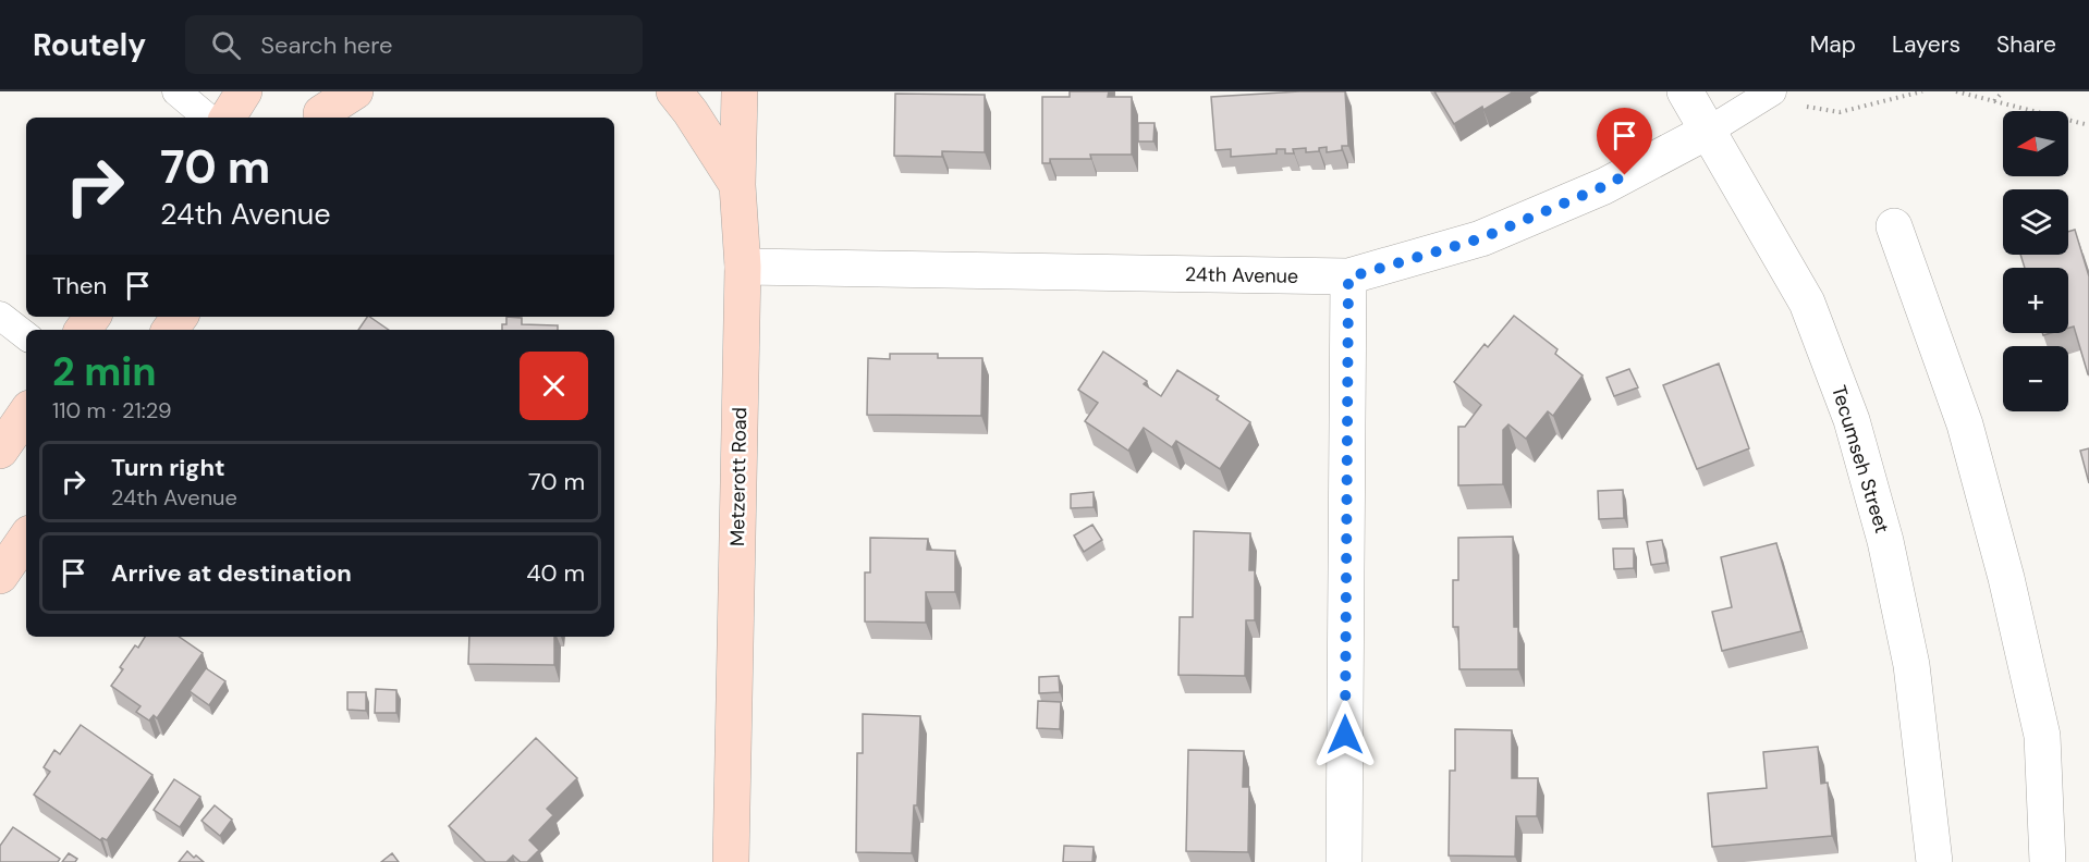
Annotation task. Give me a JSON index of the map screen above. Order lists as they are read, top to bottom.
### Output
{
  "streets": {
    "street": ["24th Avenue", "Tecumseh Street", "Metzerott Road"]
  },
  "crossings": [
    ["24th Avenue", "Tecumseh Street"],
    ["24th Avenue", "Metzerott Road"]
  ],
  "north": "left",
  "page": {
    "header": "Routely",
    "search": "Search here",
    "nav": ["Map", "Layers", "Share"],
    "map_buttons": ["+", "−"],
    "turn": ["70 m", "24th Avenue"],
    "then": "Then",
    "heading": ["2 min", "110 m · 21:29"],
    "list": [
      {
        "name": "Turn right",
        "note": "24th Avenue",
        "value": "70 m"
      },
      {
        "name": "Arrive at destination",
        "value": "40 m"
      }
    ]
  }
}
